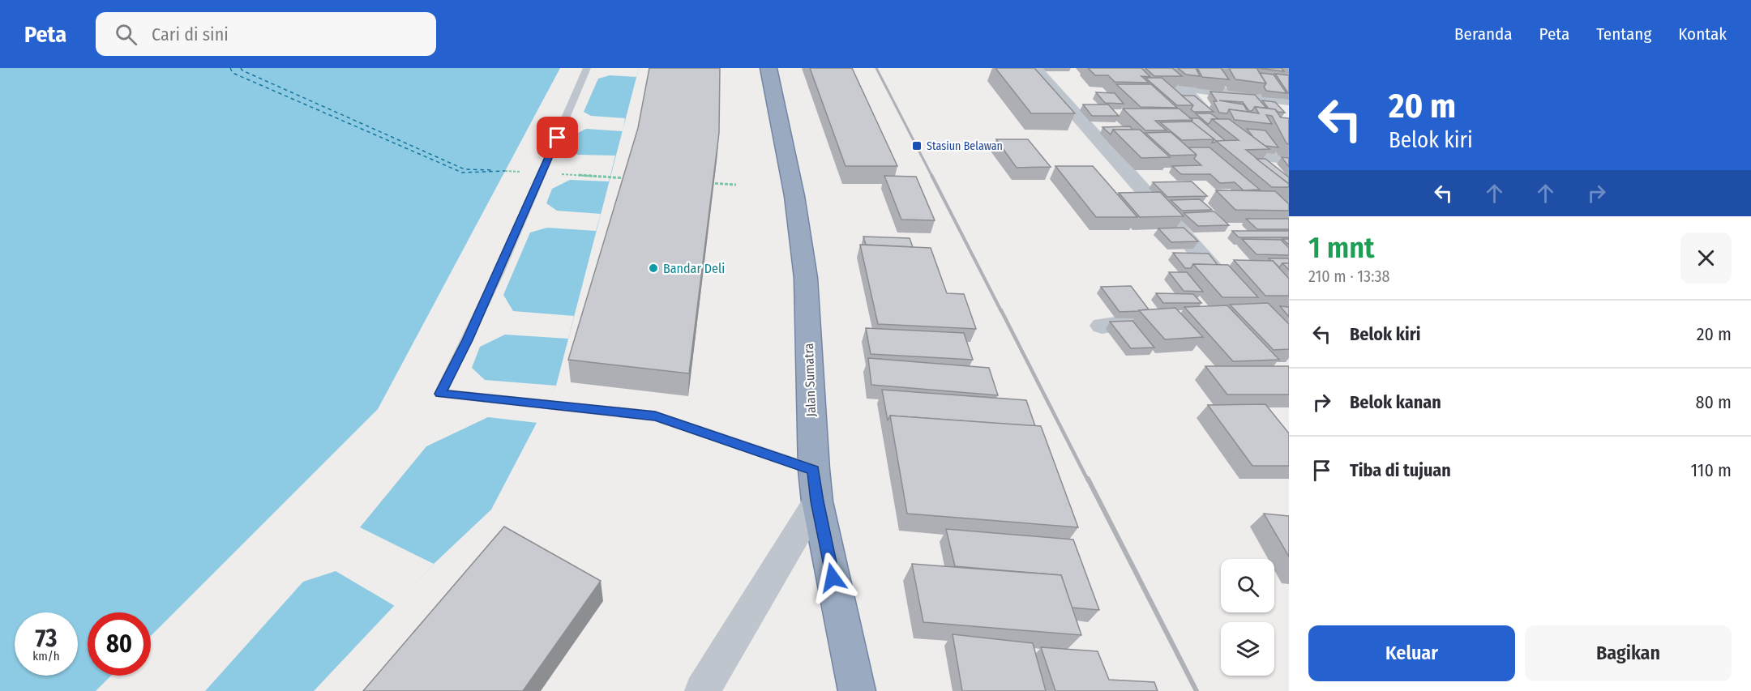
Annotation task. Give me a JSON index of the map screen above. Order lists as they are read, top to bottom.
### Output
{
  "streets": {
    "highway": ["Jalan Sumatra"]
  },
  "places": {
    "transit": ["Stasiun Belawan"],
    "other": ["Bandar Deli"]
  },
  "page": {
    "header": "Peta",
    "search": "Cari di sini",
    "nav": [
      "Beranda",
      "Peta",
      "Tentang",
      "Kontak"
    ],
    "turn": ["20 m", "Belok kiri"],
    "heading": ["1 mnt", "210 m · 13:38"],
    "list": [
      {
        "name": "Belok kiri",
        "value": "20 m"
      },
      {
        "name": "Belok kanan",
        "value": "80 m"
      },
      {
        "name": "Tiba di tujuan",
        "value": "110 m"
      }
    ],
    "speed": "73 km/h",
    "limit": "80",
    "buttons": ["Keluar", "Bagikan"]
  }
}
